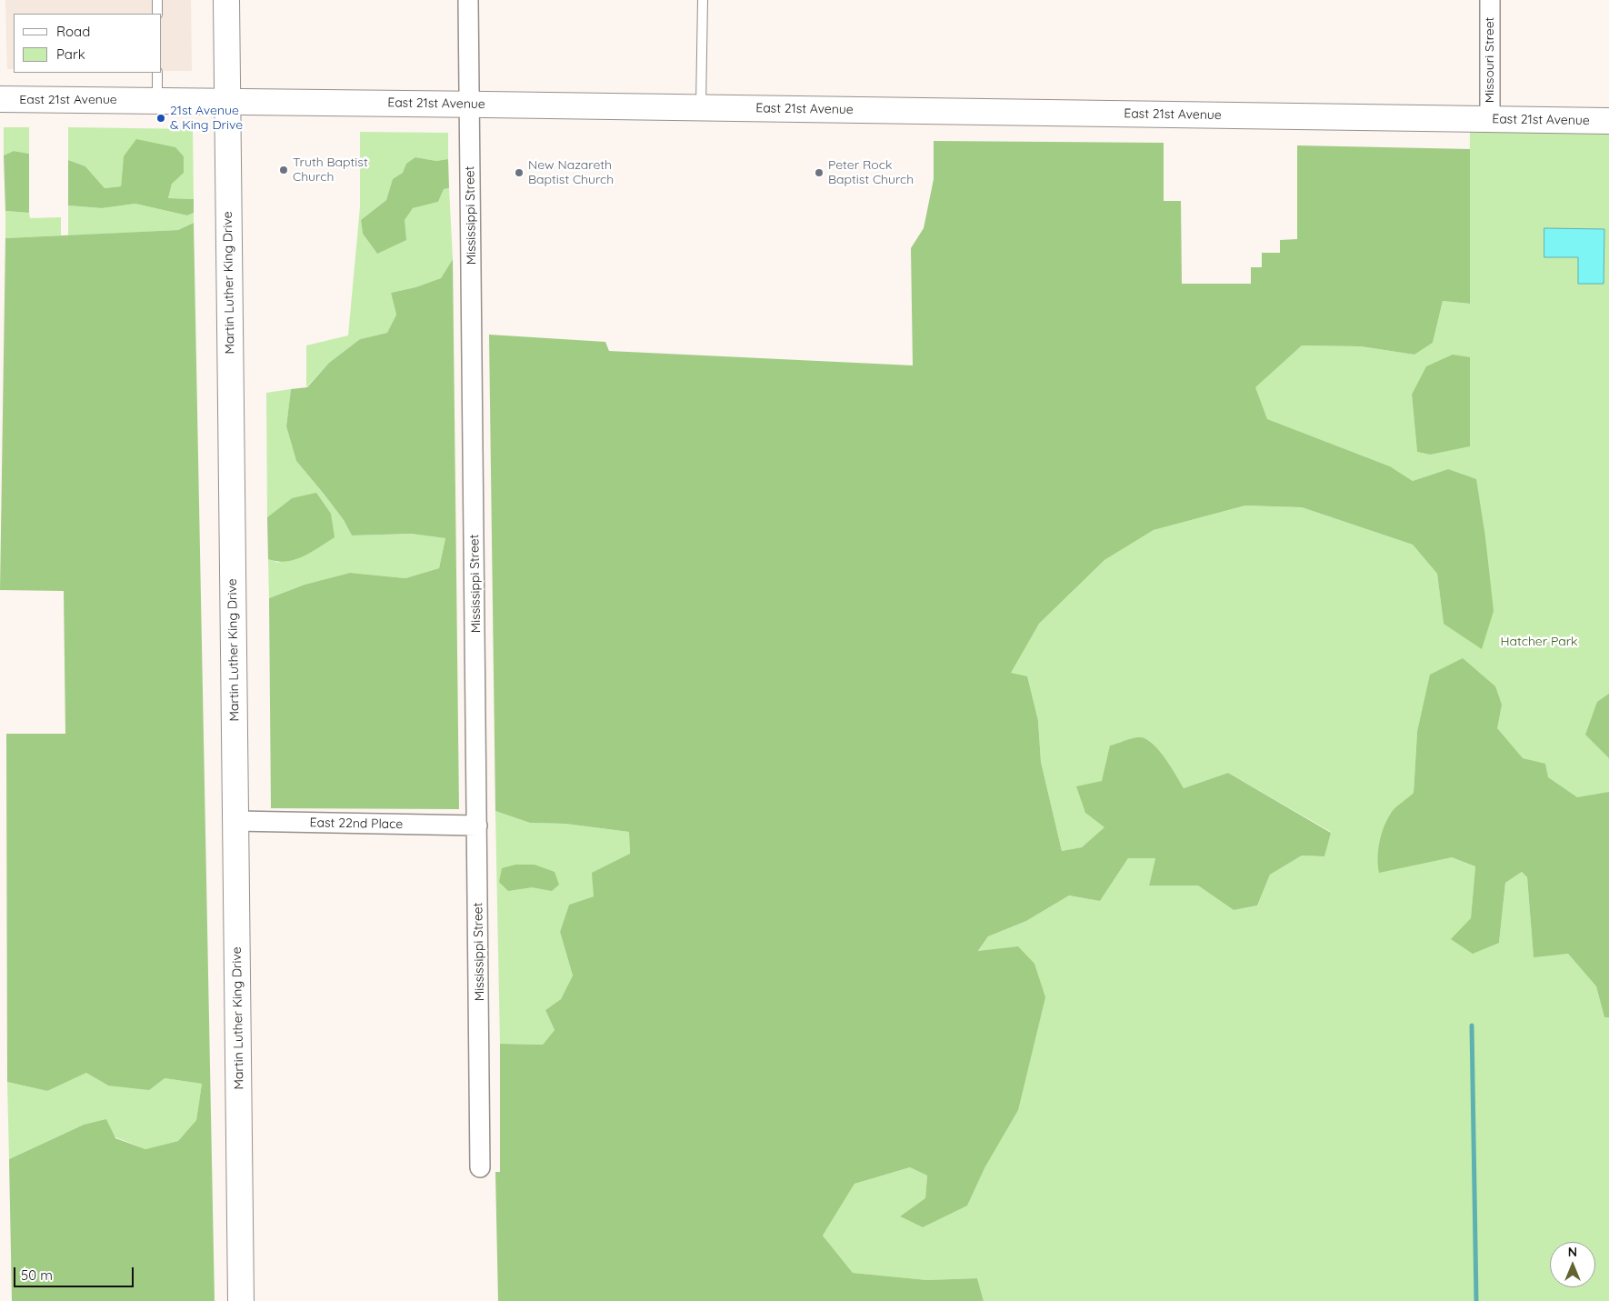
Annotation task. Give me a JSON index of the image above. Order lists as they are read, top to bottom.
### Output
{
  "streets": {
    "street": [
      "Missouri Street",
      "East 21st Avenue",
      "Mississippi Street",
      "Martin Luther King Drive",
      "East 22nd Place"
    ]
  },
  "crossings": [
    ["Missouri Street", "East 21st Avenue"],
    ["East 21st Avenue", "Mississippi Street"],
    ["East 21st Avenue", "Martin Luther King Drive"],
    ["Mississippi Street", "East 22nd Place"],
    ["Martin Luther King Drive", "East 22nd Place"]
  ],
  "parks": ["Hatcher Park"],
  "places": [
    "21st Avenue & King Drive",
    "Truth Baptist Church",
    "New Nazareth Baptist Church",
    "Peter Rock Baptist Church"
  ],
  "legend": ["Road", "Park"],
  "scale_bar": "50 m",
  "north": "top"
}
